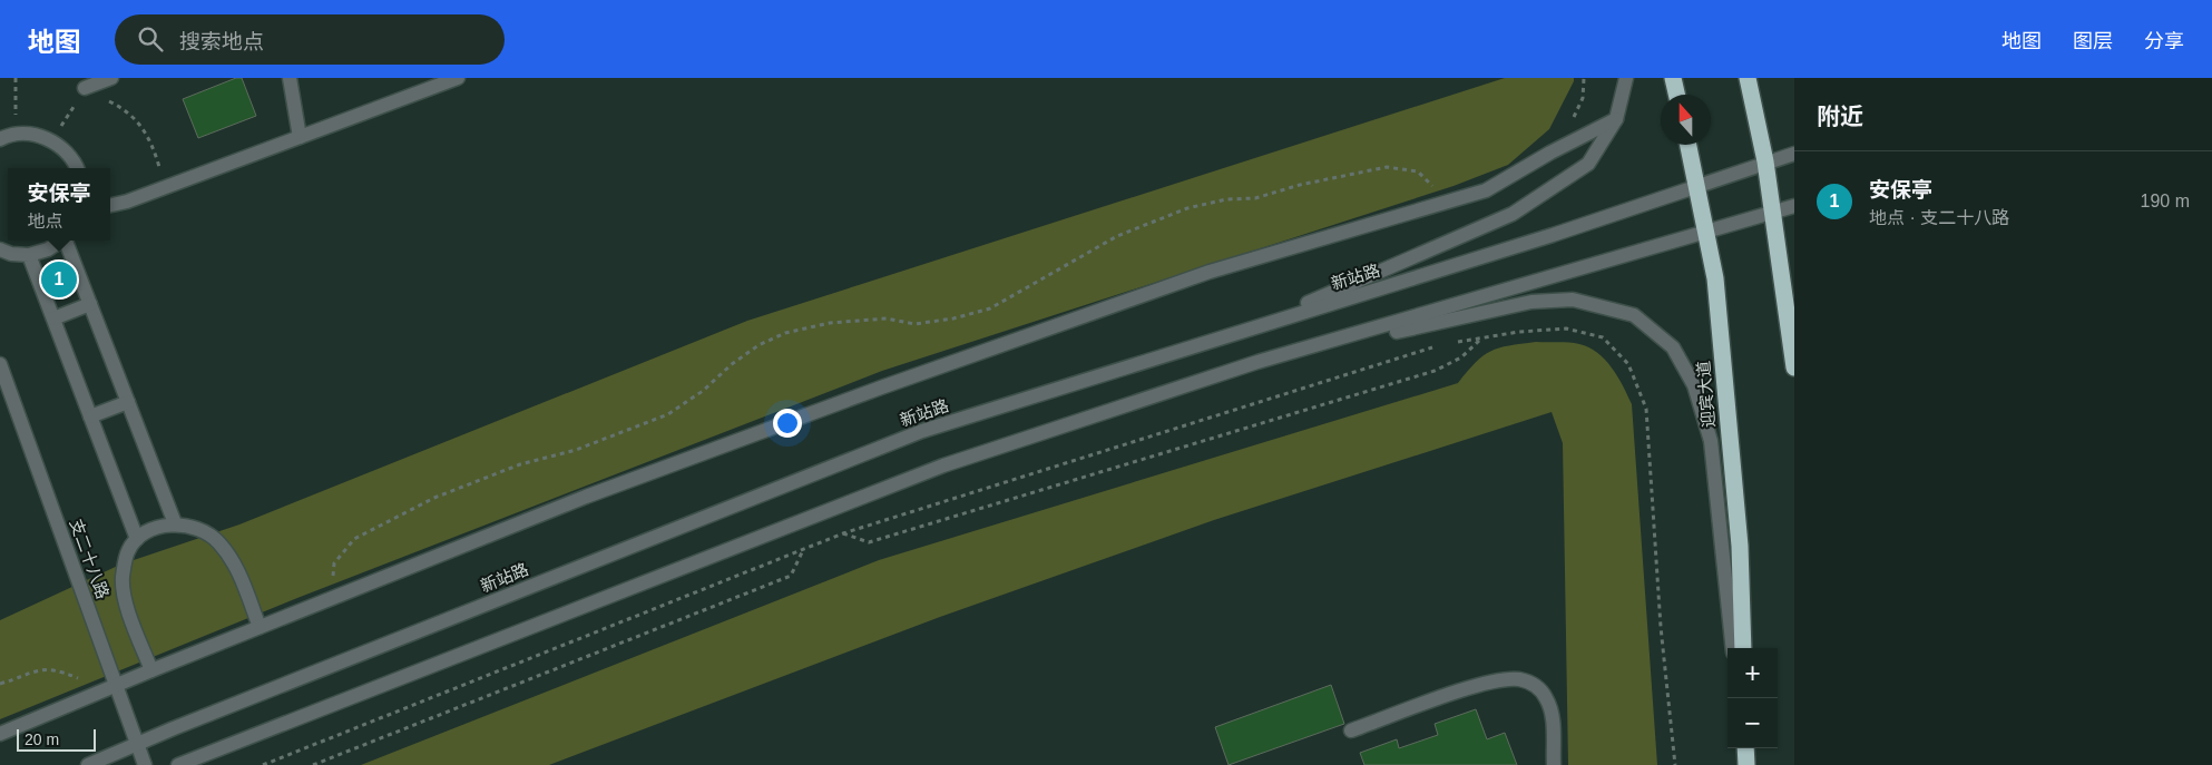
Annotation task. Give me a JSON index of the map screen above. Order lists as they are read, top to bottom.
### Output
{
  "streets": {
    "highway": ["迎宾大道"],
    "street": ["新站路", "支二十八路"]
  },
  "crossings": [
    ["新站路", "迎宾大道"],
    ["新站路", "支二十八路"]
  ],
  "scale_bar": "20 m",
  "north": "top",
  "page": {
    "header": "地图",
    "search": "搜索地点",
    "nav": ["地图", "图层", "分享"],
    "heading": "附近",
    "list": [
      {
        "mark": "1",
        "name": "安保亭",
        "note": "地点 · 支二十八路",
        "value": "190 m"
      }
    ],
    "popup": ["安保亭", "地点"],
    "pins": "1",
    "map_buttons": ["+", "−"],
    "scale": "20 m"
  }
}
